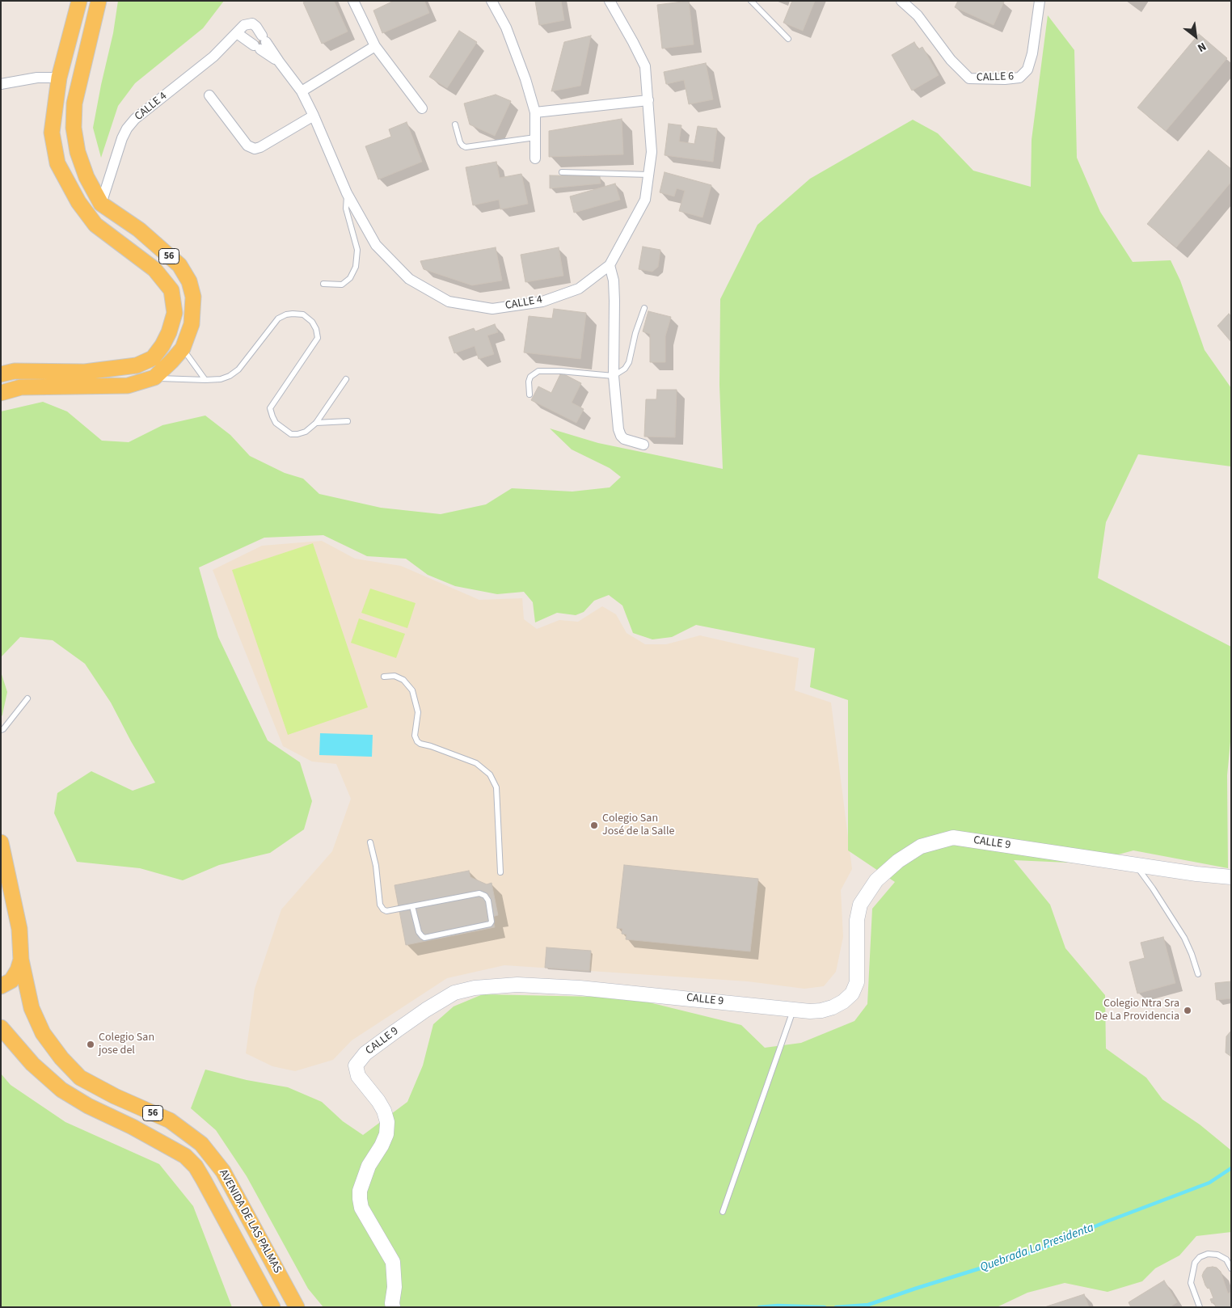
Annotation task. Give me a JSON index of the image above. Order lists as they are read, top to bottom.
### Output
{
  "streets": {
    "main road": ["56", "AVENIDA DE LAS PALMAS"],
    "street": ["CALLE 6", "CALLE 4", "CALLE 9"]
  },
  "crossings": [
    ["CALLE 4", "56"]
  ],
  "water": ["Quebrada La Presidenta"],
  "places": ["Colegio San José de la Salle", "Colegio Ntra Sra De La Providencia", "Colegio San jose del"],
  "north": "bottom right"
}
